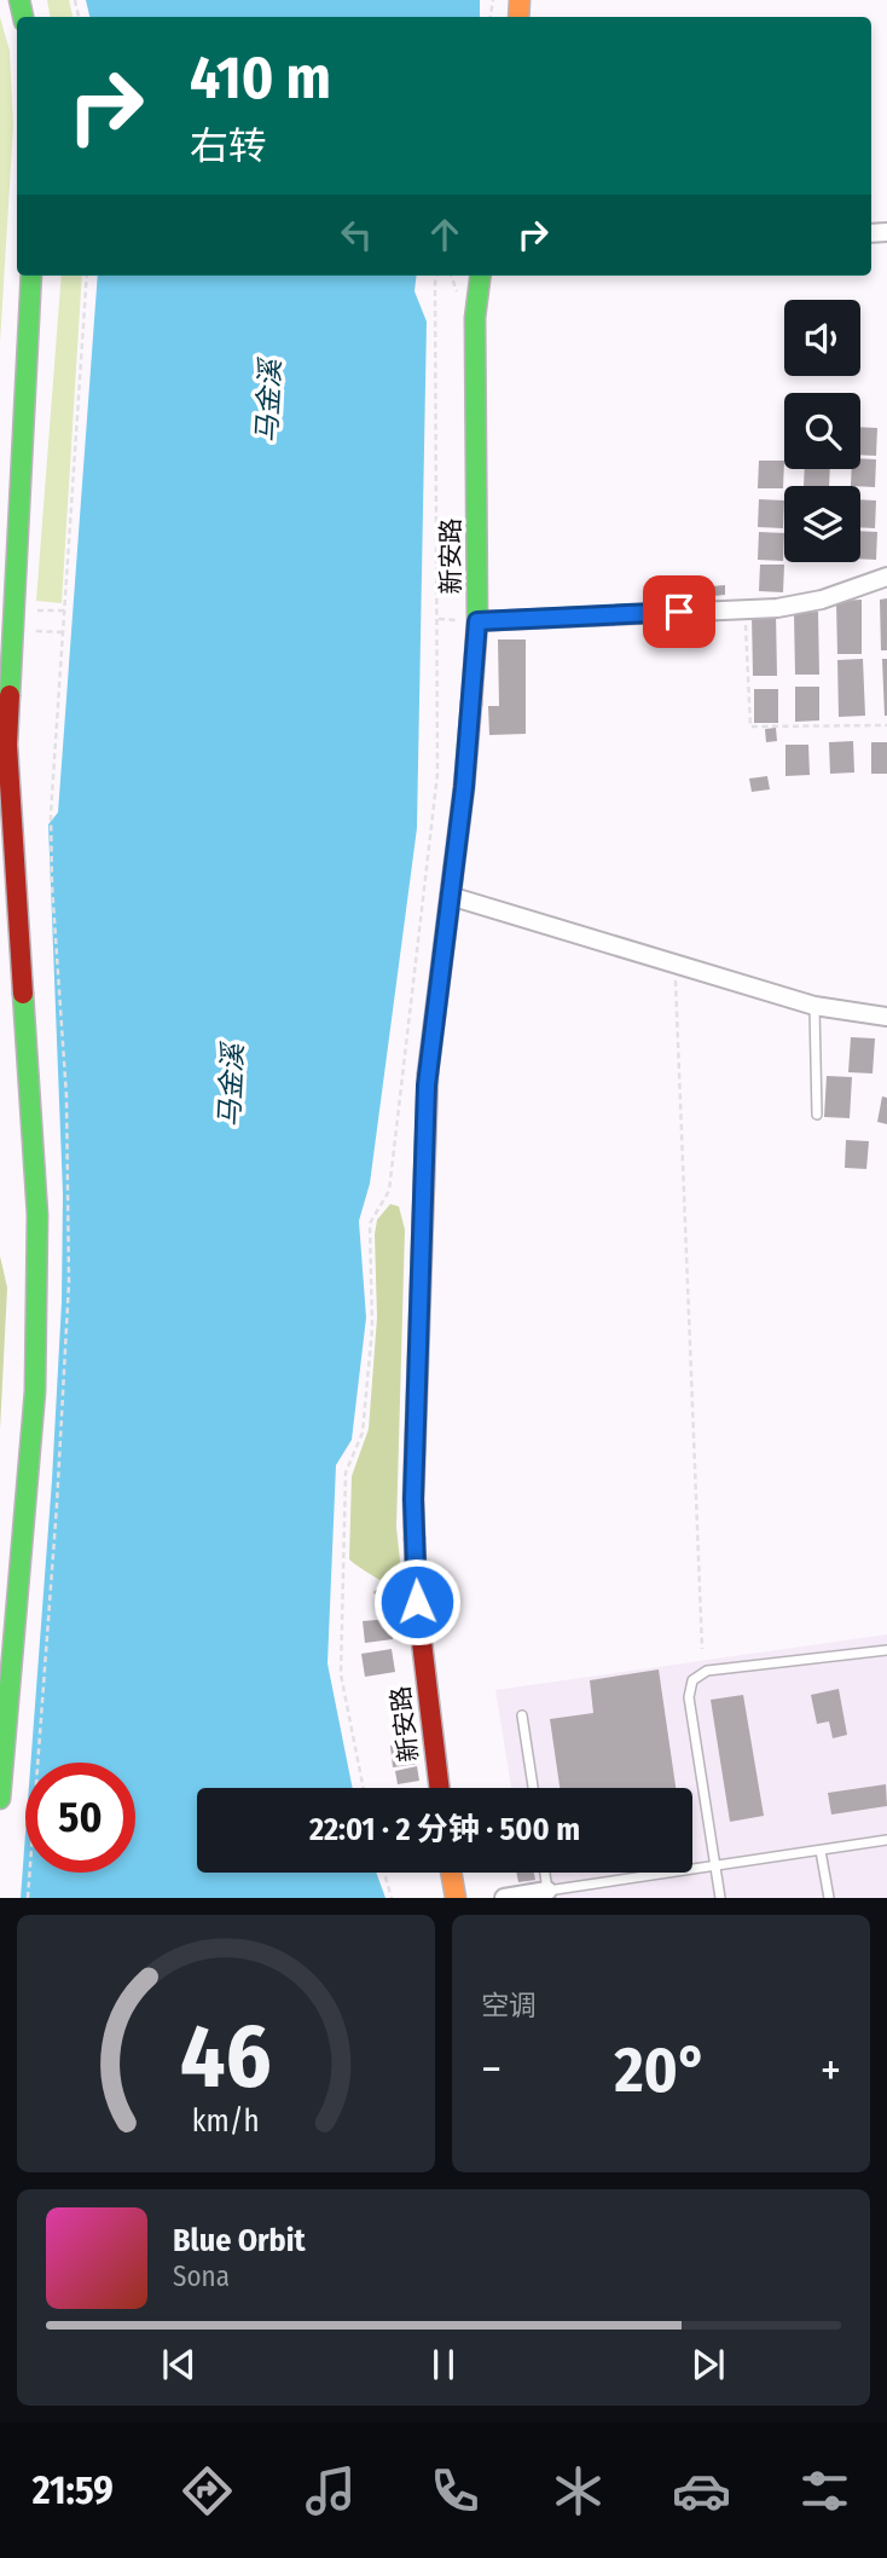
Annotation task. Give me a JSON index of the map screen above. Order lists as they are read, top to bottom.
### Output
{
  "streets": {
    "main road": ["新安路"]
  },
  "water": ["马金溪"],
  "page": {
    "turn": ["410 m", "右转"],
    "limit": "50",
    "trip": "22:01 · 2 分钟 · 500 m",
    "tile": "空调",
    "heat": ["−", "20°", "+"],
    "song": ["Blue Orbit", "Sona"],
    "tabs": "21:59",
    "gauge": ["46", "km/h"]
  }
}
